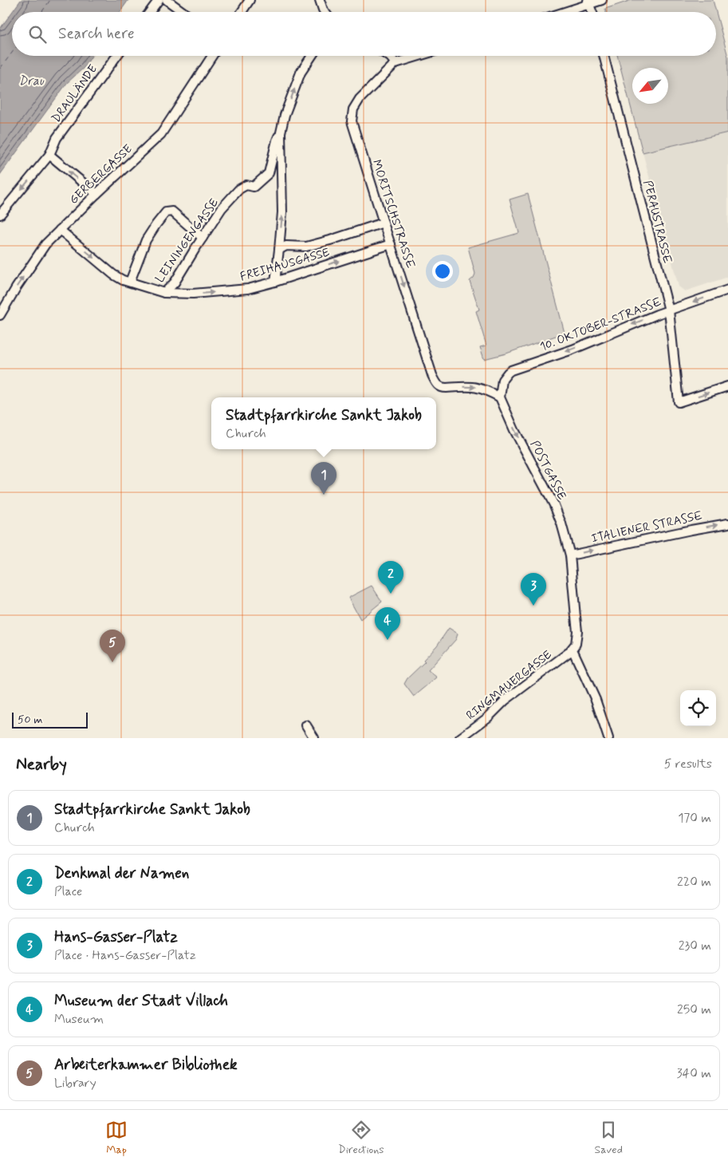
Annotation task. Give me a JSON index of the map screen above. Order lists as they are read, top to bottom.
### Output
{
  "streets": {
    "street": [
      "DRAULÄNDE",
      "GERBERGASSE",
      "MORITSCHSTRASSE",
      "PERAUSTRASSE",
      "LEININGENGASSE",
      "FREIHAUSGASSE",
      "10. OKTOBER-STRASSE",
      "POSTGASSE",
      "ITALIENER STRASSE",
      "RINGMAUERGASSE"
    ]
  },
  "crossings": [
    ["GERBERGASSE", "FREIHAUSGASSE"],
    ["MORITSCHSTRASSE", "FREIHAUSGASSE"],
    ["MORITSCHSTRASSE", "10. OKTOBER-STRASSE"],
    ["MORITSCHSTRASSE", "POSTGASSE"],
    ["PERAUSTRASSE", "10. OKTOBER-STRASSE"],
    ["LEININGENGASSE", "FREIHAUSGASSE"],
    ["10. OKTOBER-STRASSE", "POSTGASSE"],
    ["POSTGASSE", "ITALIENER STRASSE"],
    ["POSTGASSE", "RINGMAUERGASSE"]
  ],
  "one_way": [
    "DRAULÄNDE",
    "MORITSCHSTRASSE",
    "10. OKTOBER-STRASSE",
    "POSTGASSE",
    "ITALIENER STRASSE"
  ],
  "water": ["Drau"],
  "scale_bar": "50 m",
  "north": "bottom left",
  "page": {
    "search": "Search here",
    "popup": ["Stadtpfarrkirche Sankt Jakob", "Church"],
    "pins": [
      "1",
      "2",
      "3",
      "4",
      "5"
    ],
    "scale": "50 m",
    "heading": ["Nearby", "5 results"],
    "list": [
      {
        "mark": "1",
        "name": "Stadtpfarrkirche Sankt Jakob",
        "note": "Church",
        "value": "170 m"
      },
      {
        "mark": "2",
        "name": "Denkmal der Namen",
        "note": "Place",
        "value": "220 m"
      },
      {
        "mark": "3",
        "name": "Hans-Gasser-Platz",
        "note": "Place · Hans-Gasser-Platz",
        "value": "230 m"
      },
      {
        "mark": "4",
        "name": "Museum der Stadt Villach",
        "note": "Museum",
        "value": "250 m"
      },
      {
        "mark": "5",
        "name": "Arbeiterkammer Bibliothek",
        "note": "Library",
        "value": "340 m"
      }
    ],
    "nav": ["Map", "Directions", "Saved"]
  }
}
